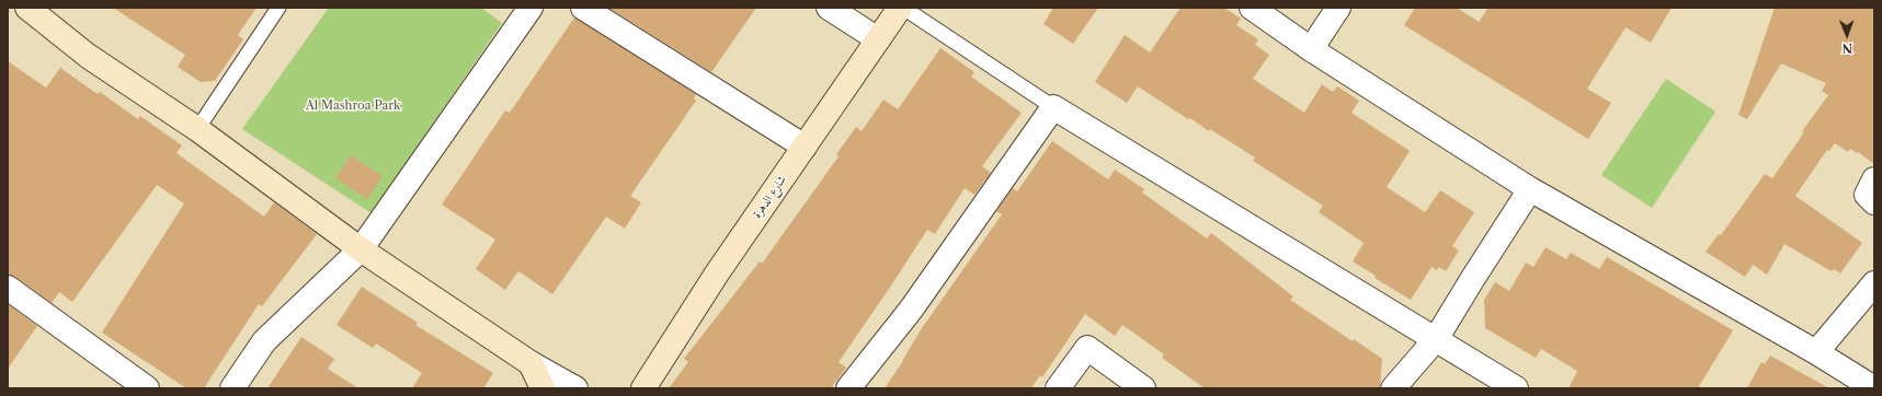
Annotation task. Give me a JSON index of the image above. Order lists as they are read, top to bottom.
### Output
{
  "streets": {
    "street": ["شارع الدهرة"]
  },
  "parks": ["Al Mashroa Park"],
  "north": "bottom"
}
